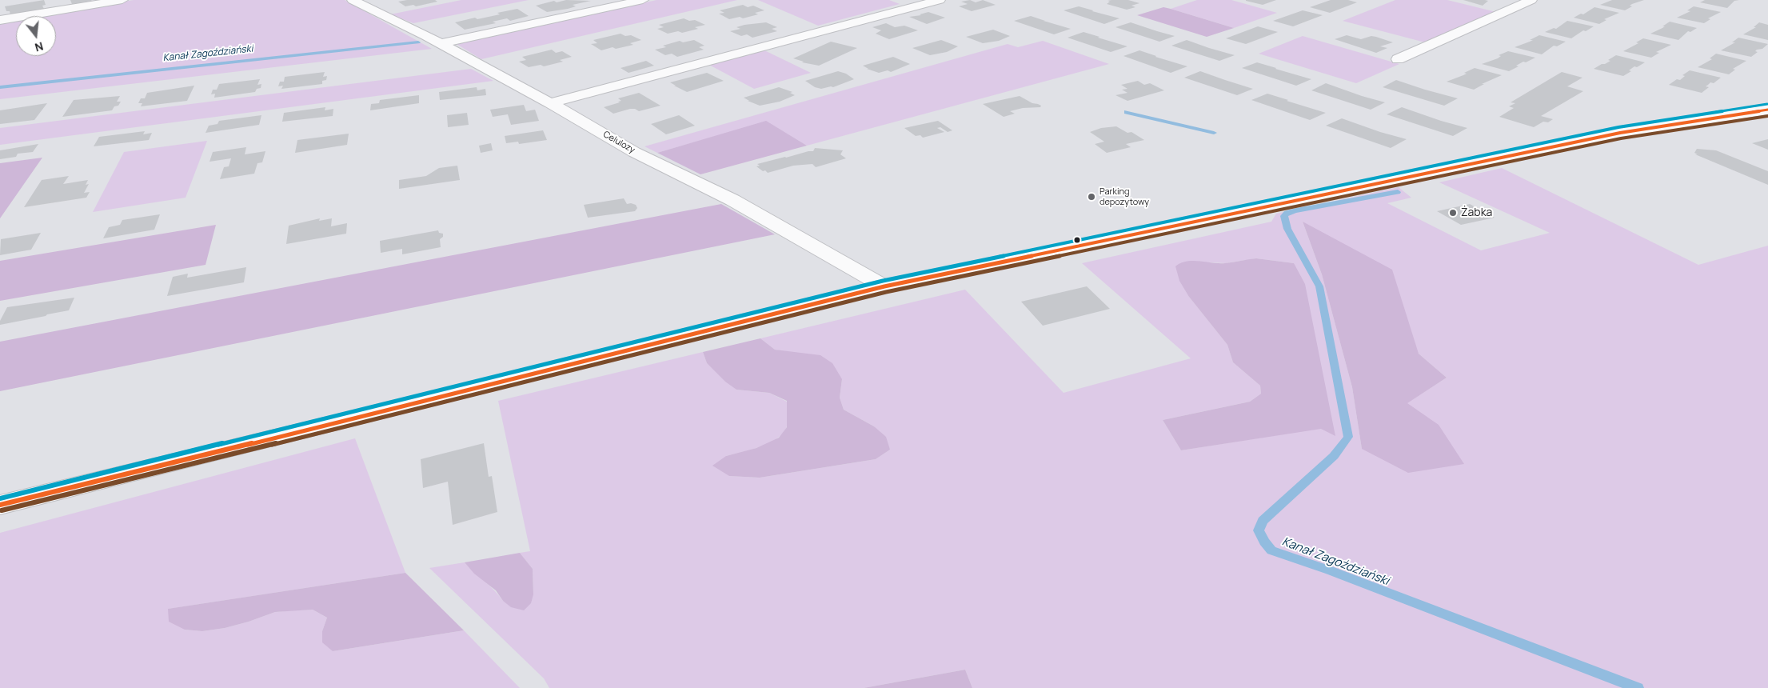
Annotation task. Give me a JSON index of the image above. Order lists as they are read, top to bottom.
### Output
{
  "streets": {
    "street": ["Celulozy"]
  },
  "water": ["Kanał Zagoździański"],
  "places": ["Parking depozytowy", "Żabka"],
  "north": "bottom"
}
